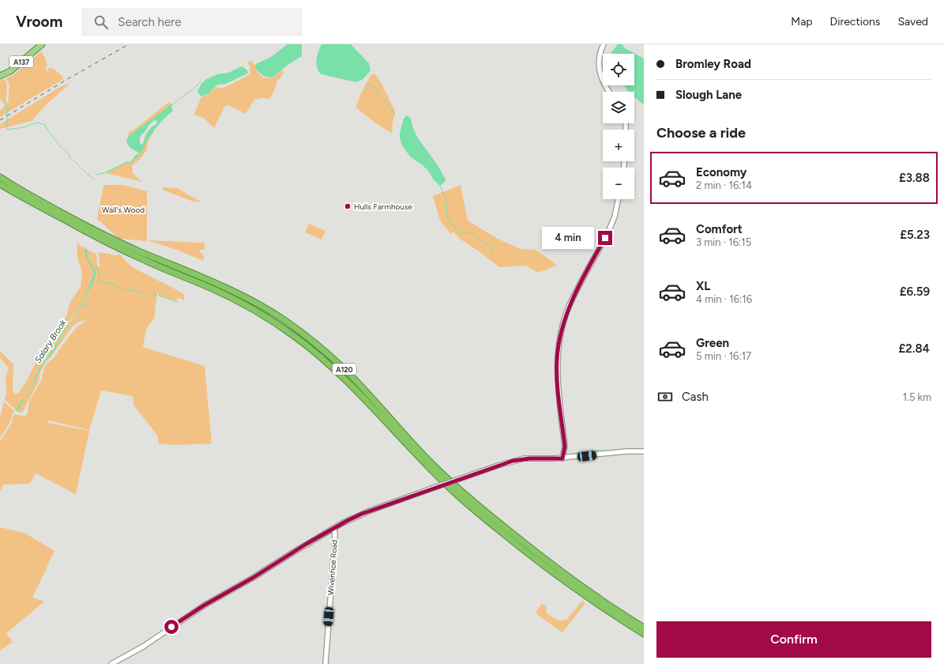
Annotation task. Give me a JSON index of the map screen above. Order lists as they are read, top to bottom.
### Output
{
  "streets": {
    "highway": ["A120"],
    "main road": ["A137"],
    "street": ["Wivenhoe Road"]
  },
  "water": ["Salary Brook"],
  "parks": ["Wall's Wood"],
  "places": ["Hulls Farmhouse"],
  "page": {
    "header": "Vroom",
    "search": "Search here",
    "nav": ["Map", "Directions", "Saved"],
    "banner": ["Bromley Road", "Slough Lane"],
    "map_buttons": ["+", "−"],
    "heading": "Choose a ride",
    "list": [
      {
        "name": "Economy",
        "note": "2 min · 16:14",
        "value": "£3.88"
      },
      {
        "name": "Comfort",
        "note": "3 min · 16:15",
        "value": "£5.23"
      },
      {
        "name": "XL",
        "note": "4 min · 16:16",
        "value": "£6.59"
      },
      {
        "name": "Green",
        "note": "5 min · 16:17",
        "value": "£2.84"
      }
    ],
    "bubble": "4 min",
    "pay": ["Cash", "1.5 km"],
    "buttons": "Confirm"
  }
}
